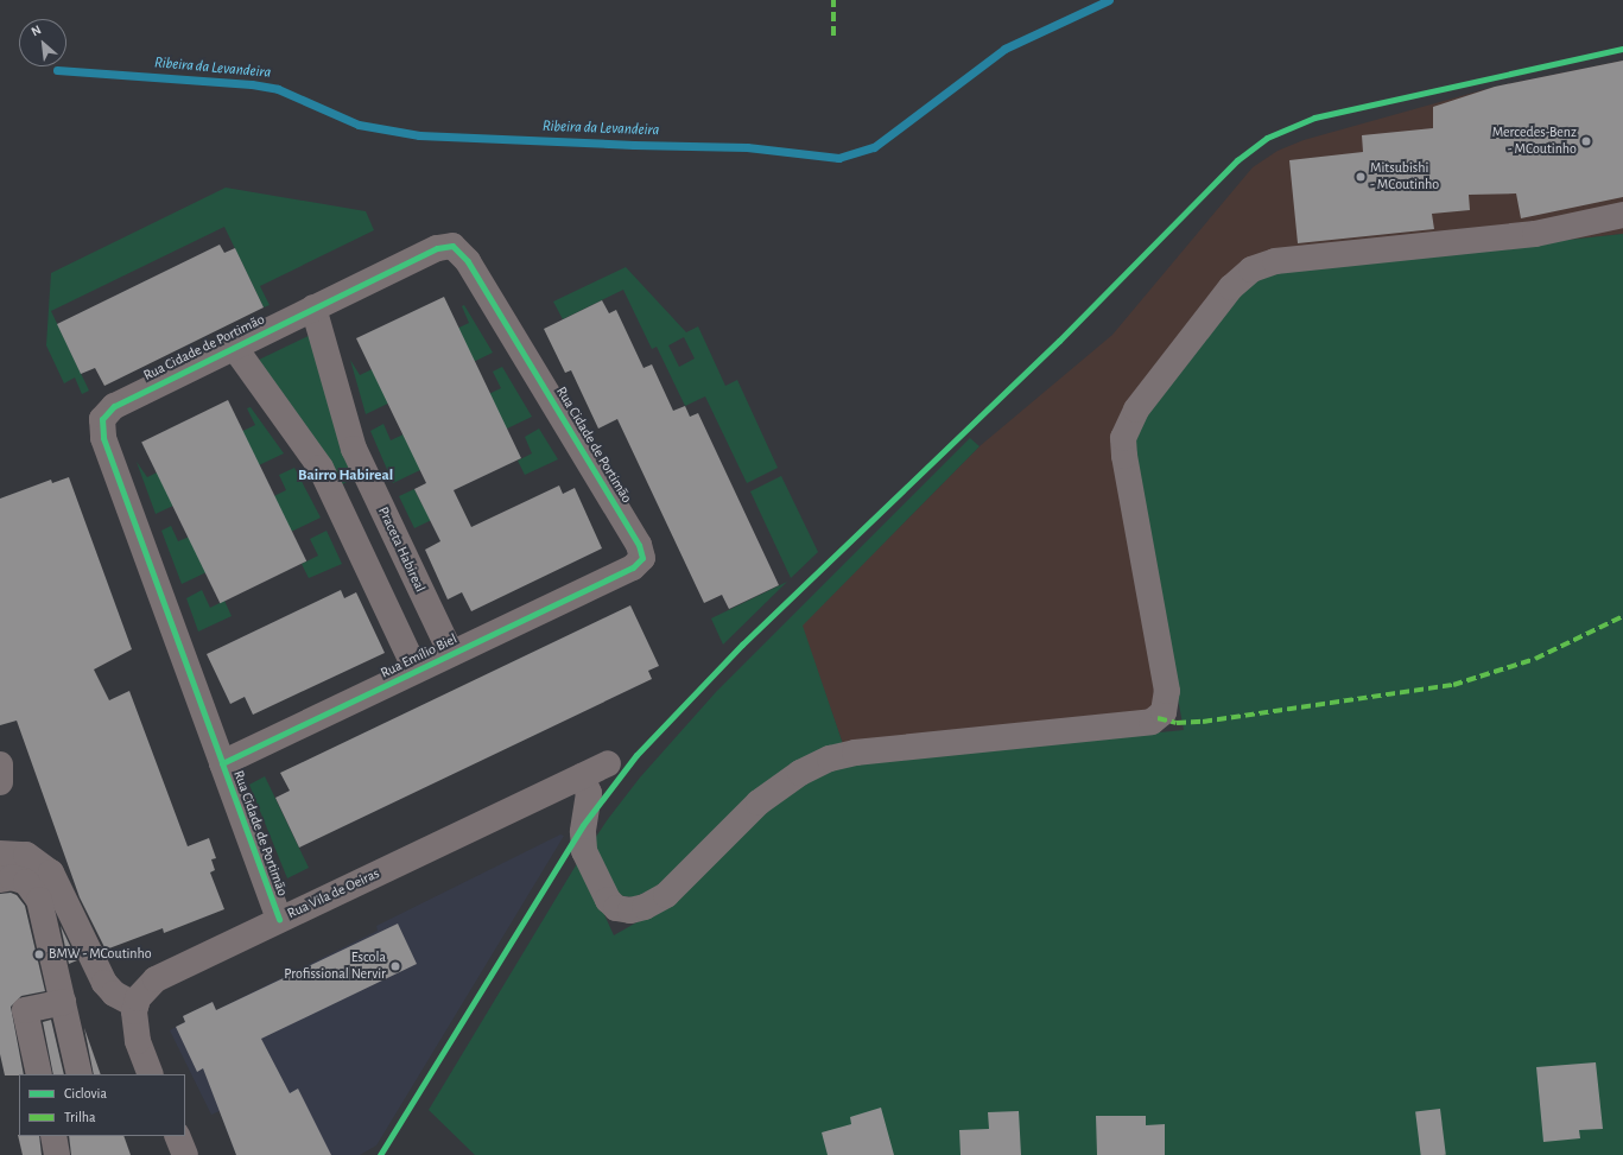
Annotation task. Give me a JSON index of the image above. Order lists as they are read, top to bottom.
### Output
{
  "streets": {
    "street": [
      "Rua Cidade de Portimão",
      "Praceta Habireal",
      "Rua Emílio Biel",
      "Rua Vila de Oeiras"
    ]
  },
  "crossings": [
    ["Rua Cidade de Portimão", "Praceta Habireal"],
    ["Rua Cidade de Portimão", "Rua Emílio Biel"],
    ["Rua Cidade de Portimão", "Rua Vila de Oeiras"],
    ["Praceta Habireal", "Rua Emílio Biel"]
  ],
  "districts": ["Bairro Habireal"],
  "water": ["Ribeira da Levandeira"],
  "places": [
    "Mercedes-Benz - MCoutinho",
    "Mitsubishi - MCoutinho",
    "BMW - MCoutinho",
    "Escola Profissional Nervir"
  ],
  "legend": ["Ciclovia", "Trilha"],
  "north": "top left"
}
